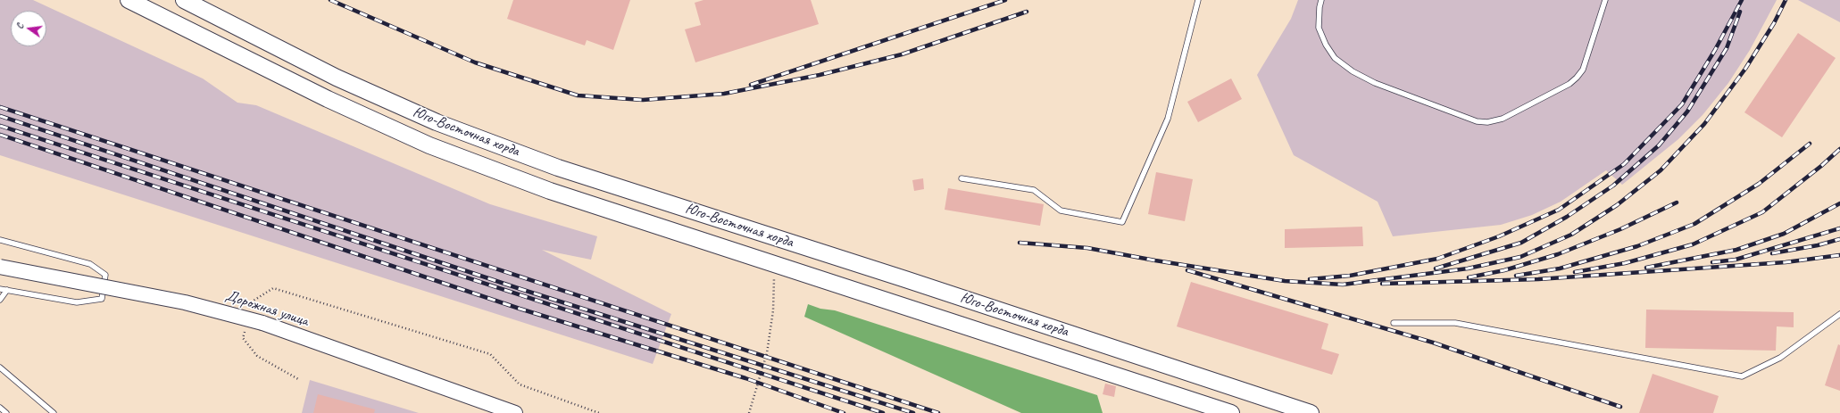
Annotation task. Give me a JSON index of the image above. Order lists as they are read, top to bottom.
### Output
{
  "streets": {
    "main road": ["Юго-Восточная хорда", "Дорожная улица"]
  },
  "north": "left"
}
